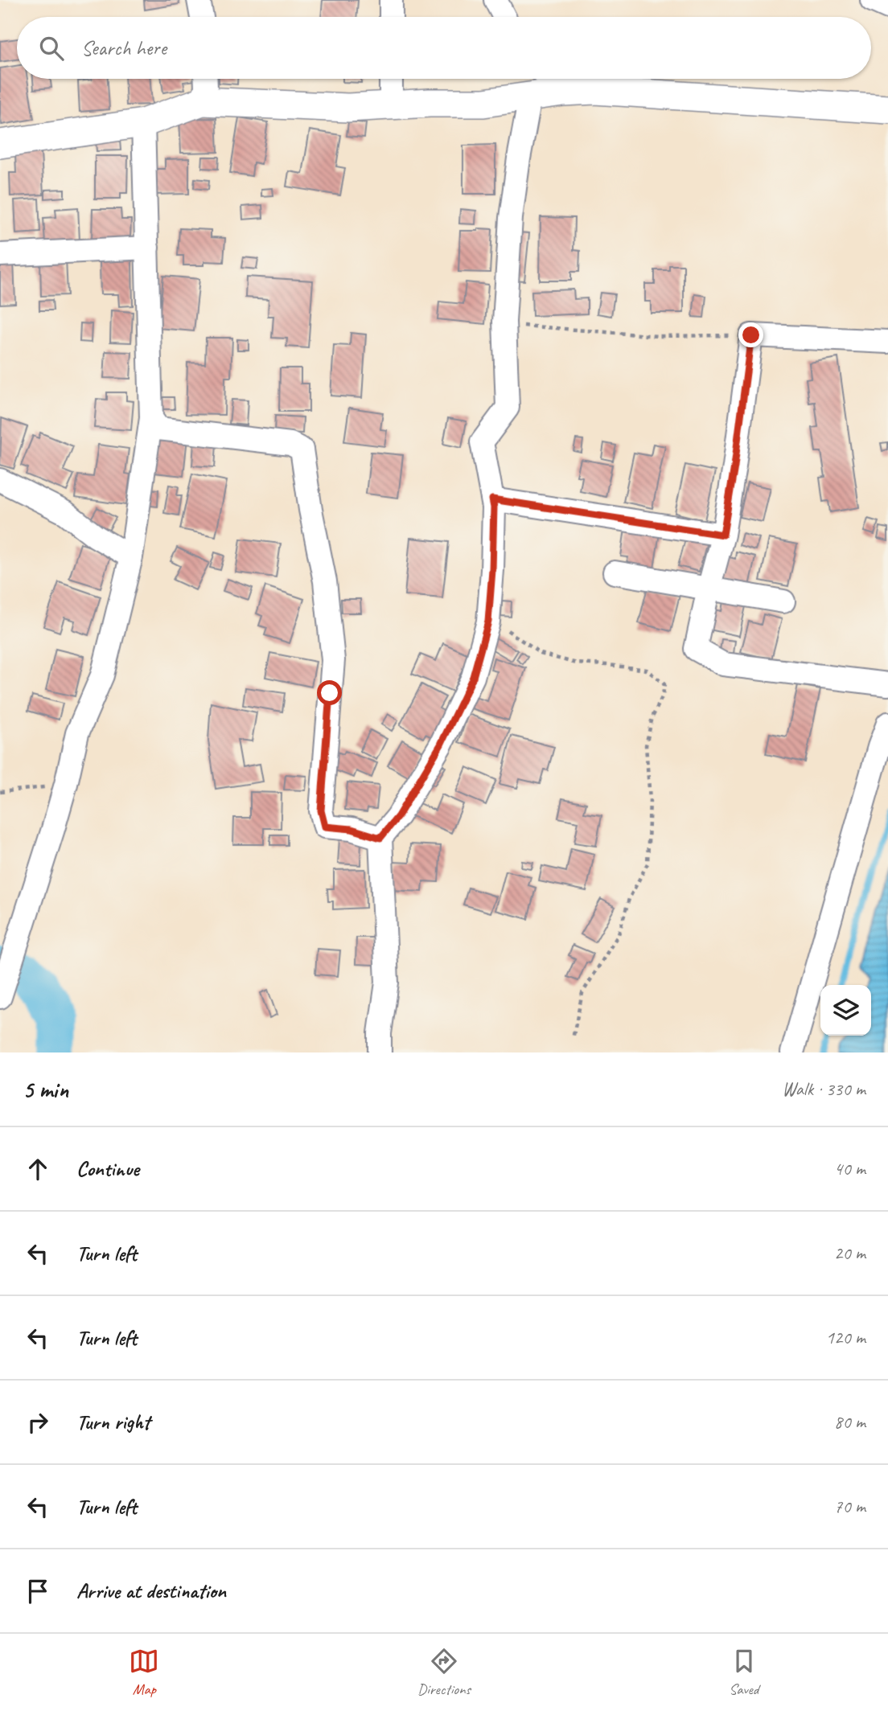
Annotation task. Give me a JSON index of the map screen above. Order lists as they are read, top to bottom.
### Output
{
  "page": {
    "search": "Search here",
    "heading": ["5 min", "Walk · 330 m"],
    "list": [
      ["Continue", "40 m"],
      ["Turn left", "20 m"],
      ["Turn left", "120 m"],
      ["Turn right", "80 m"],
      ["Turn left", "70 m"],
      "Arrive at destination"
    ],
    "nav": ["Map", "Directions", "Saved"]
  }
}
